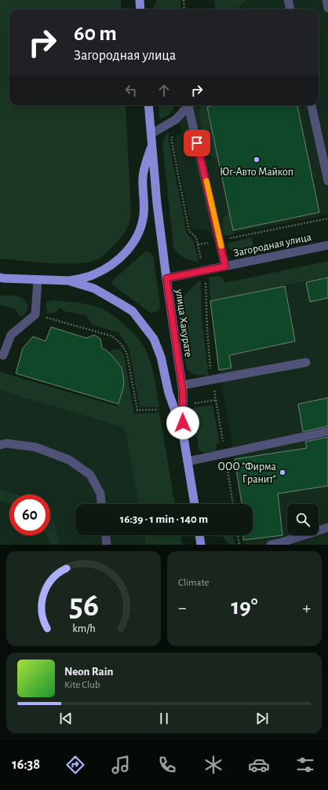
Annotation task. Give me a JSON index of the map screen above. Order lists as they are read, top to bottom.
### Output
{
  "streets": {
    "main road": ["улица Хакурате"],
    "street": ["Загородная улица"]
  },
  "crossings": [
    ["Загородная улица", "улица Хакурате"]
  ],
  "places": ["Юг-Авто Майкоп", "ООО \"Фирма Гранит\""],
  "page": {
    "turn": ["60 m", "Загородная улица"],
    "limit": "60",
    "trip": "16:39 · 1 min · 140 m",
    "tile": "Climate",
    "heat": ["−", "19°", "+"],
    "song": ["Neon Rain", "Kite Club"],
    "tabs": "16:38",
    "gauge": ["56", "km/h"]
  }
}
